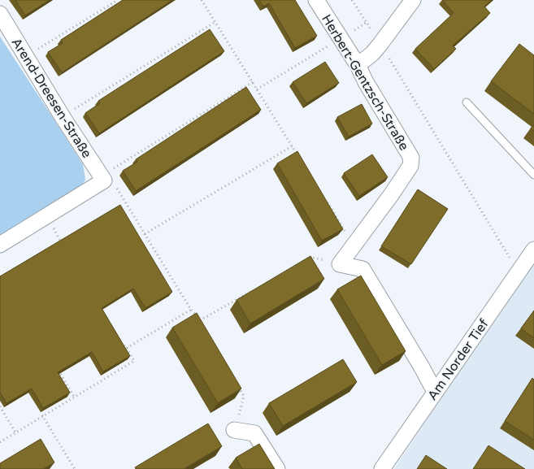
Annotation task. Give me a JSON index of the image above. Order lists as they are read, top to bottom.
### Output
{
  "streets": {
    "street": ["Herbert-Gentzsch-Straße", "Arend-Dreesen-Straße", "Am Norder Tief"]
  }
}
